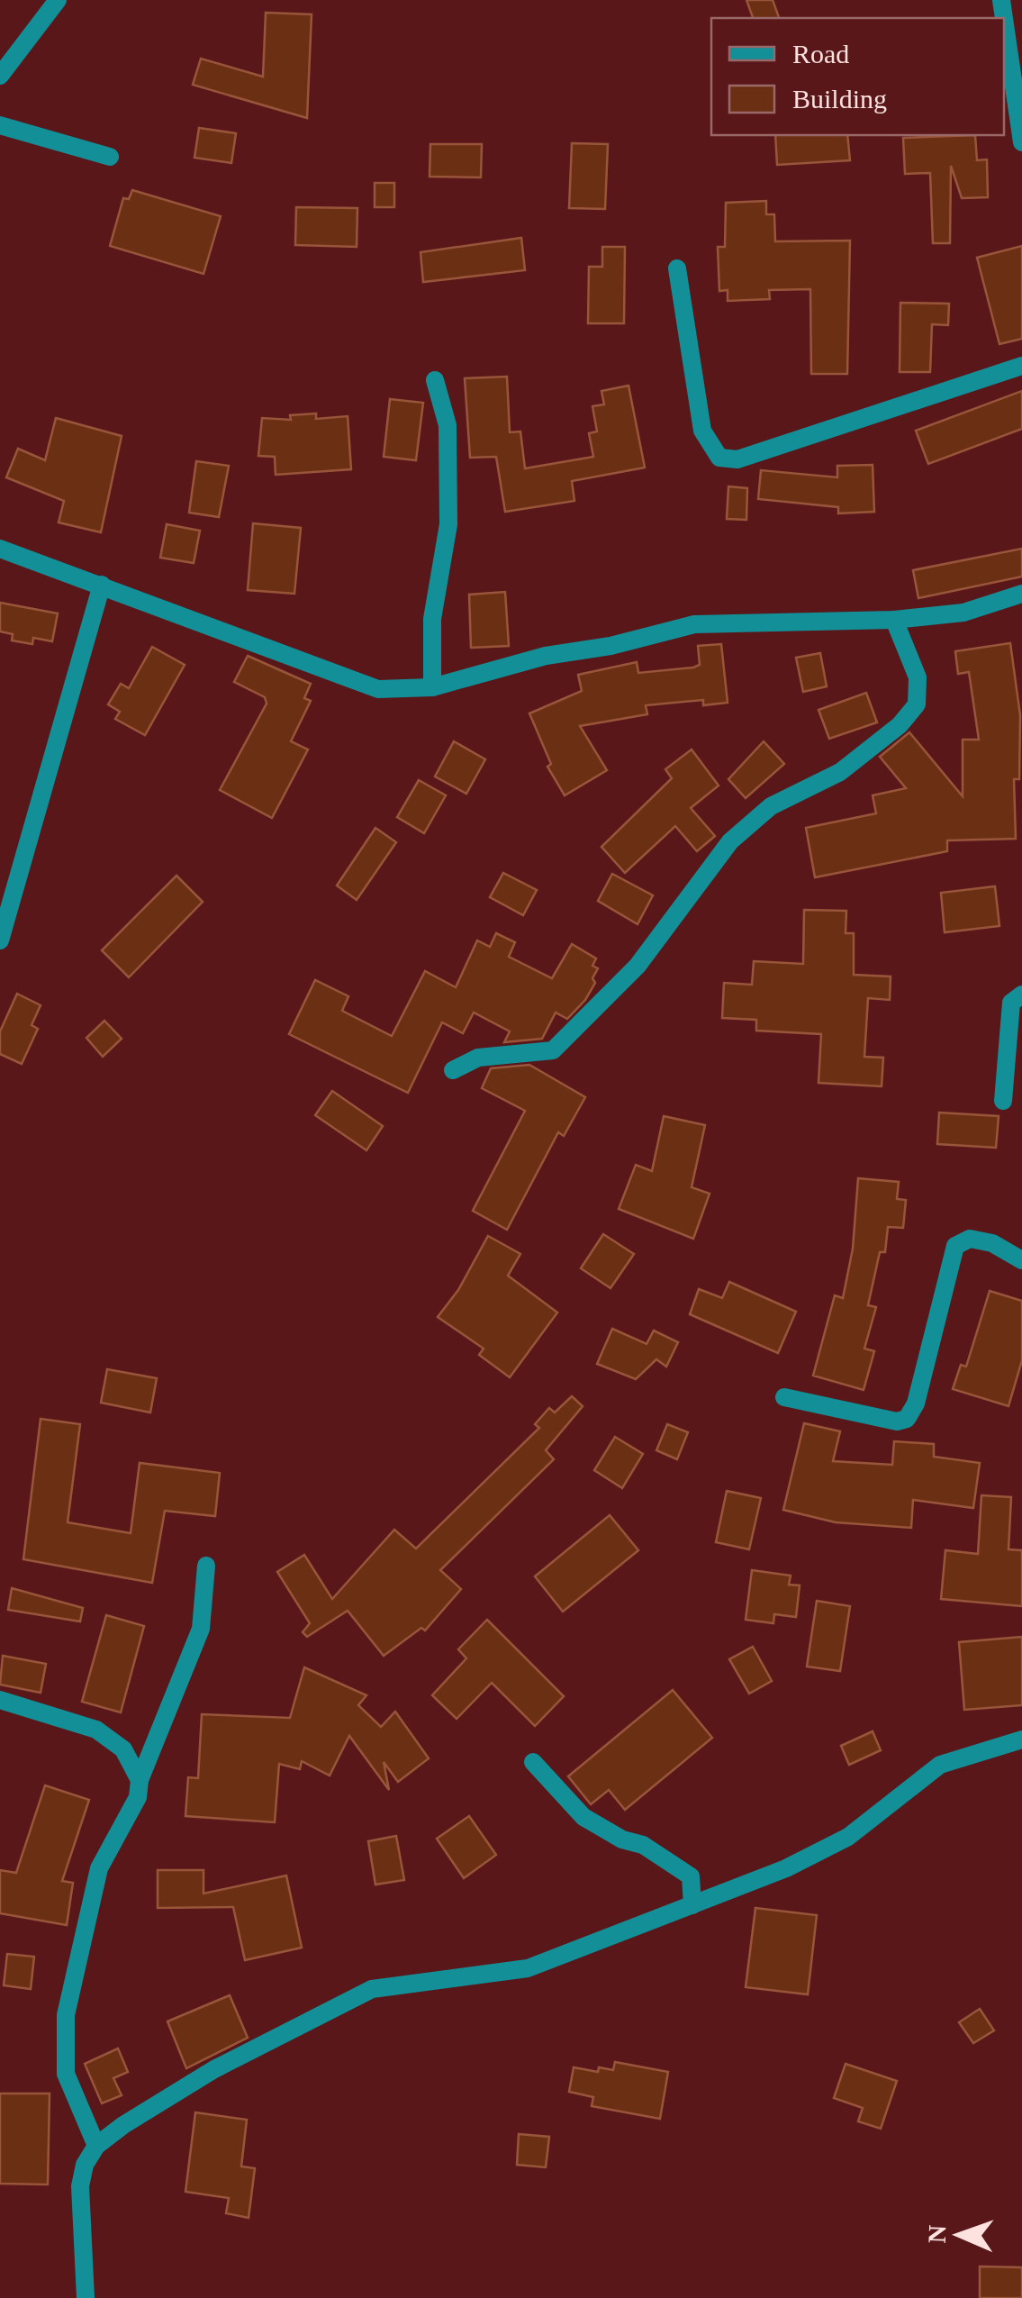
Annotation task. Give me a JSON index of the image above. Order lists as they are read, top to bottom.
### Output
{
  "legend": ["Road", "Building"],
  "north": "left"
}
